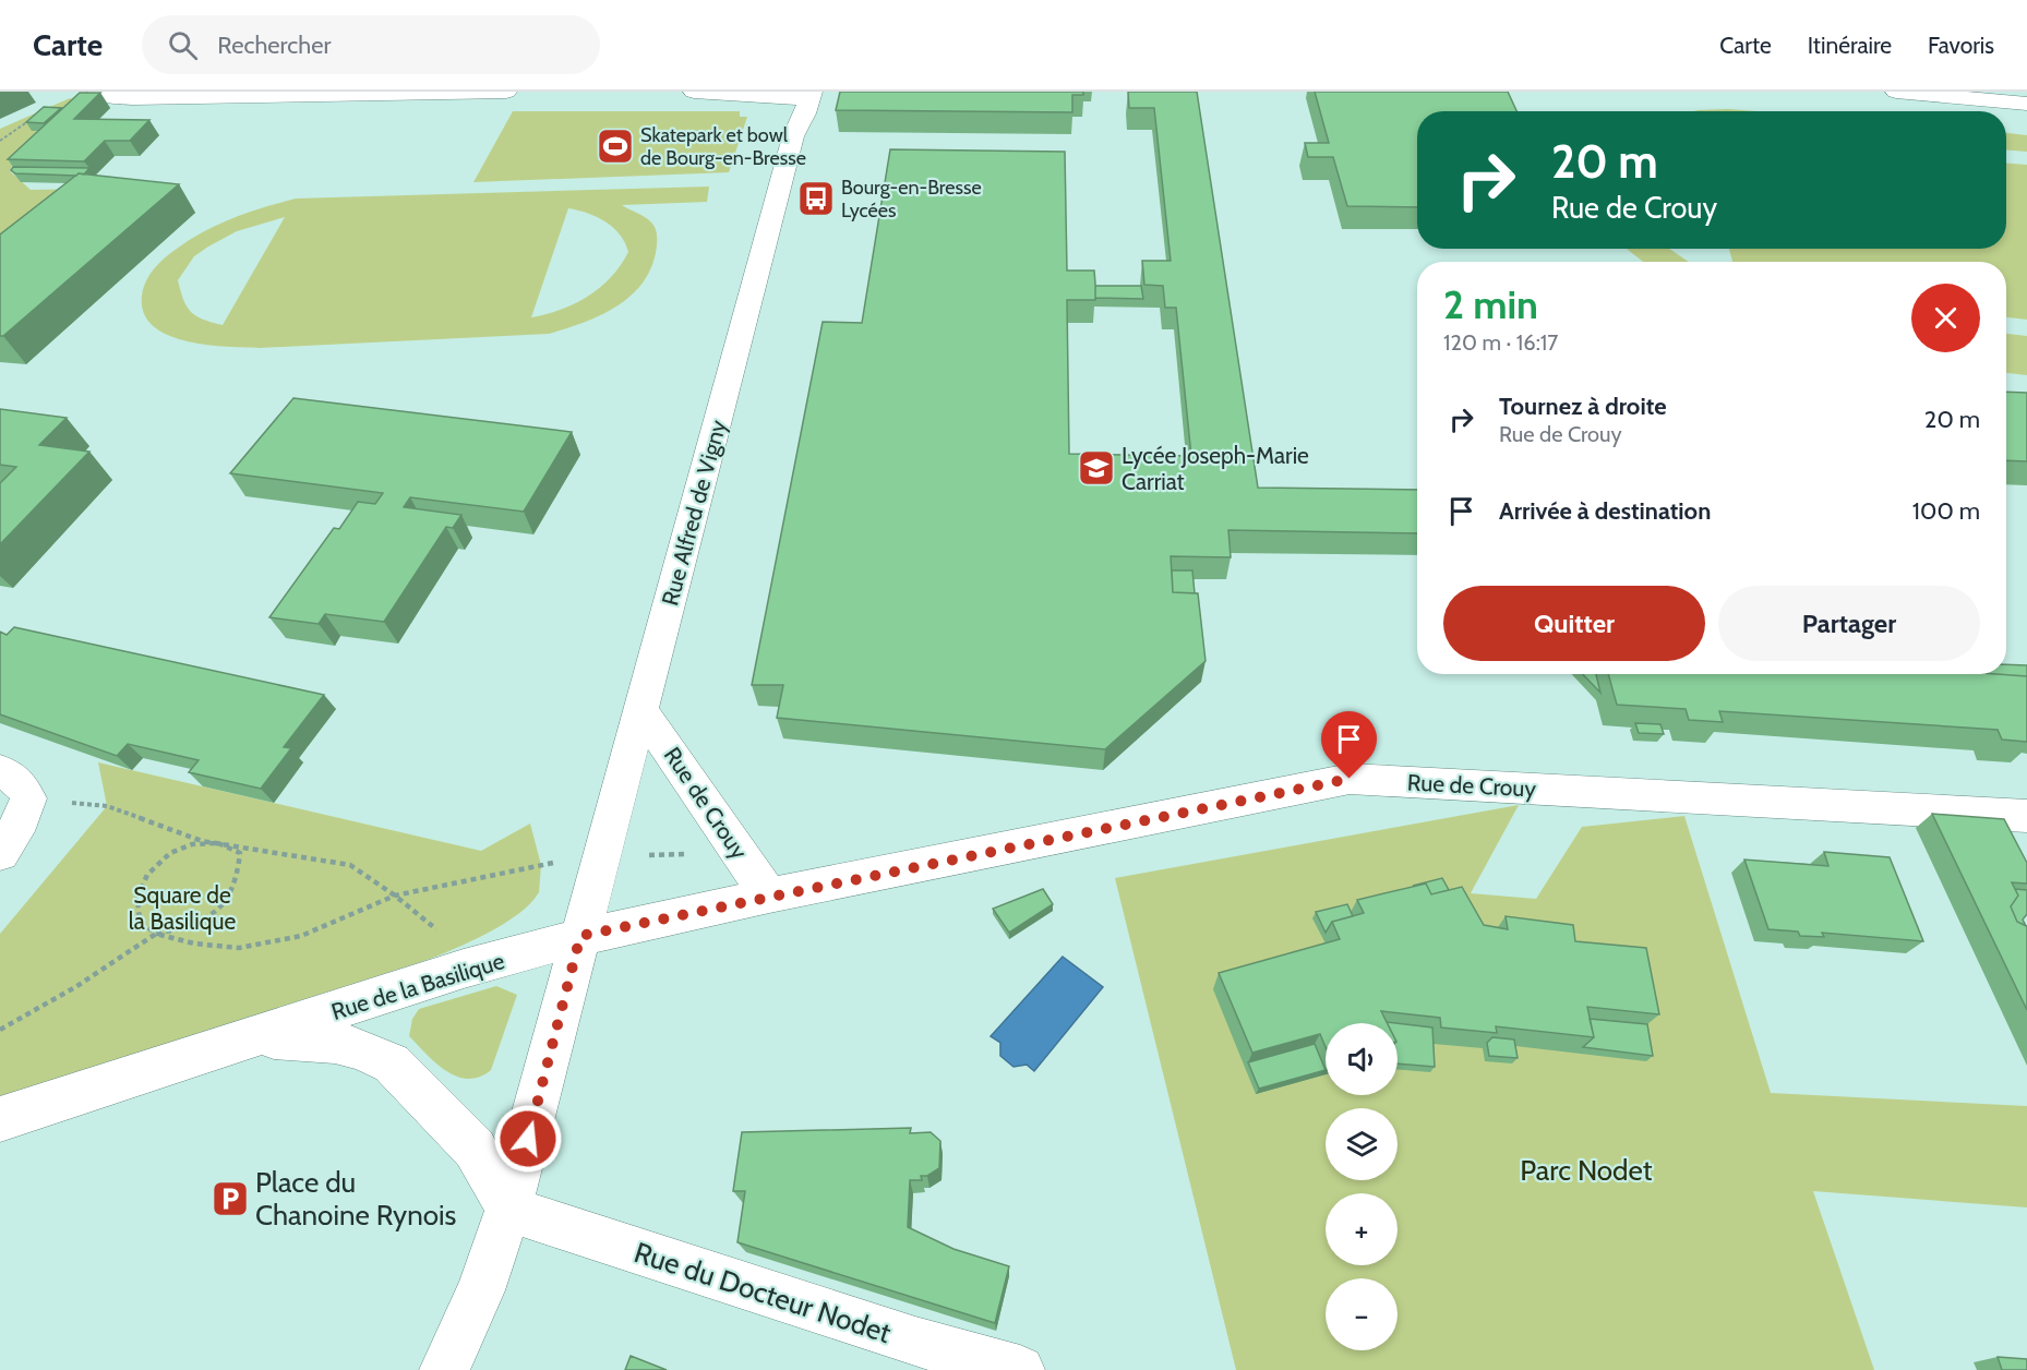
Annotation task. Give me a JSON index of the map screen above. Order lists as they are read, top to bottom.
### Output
{
  "streets": {
    "street": [
      "Rue Alfred de Vigny",
      "Rue de Crouy",
      "Rue de la Basilique",
      "Rue du Docteur Nodet"
    ]
  },
  "crossings": [
    ["Rue Alfred de Vigny", "Rue de Crouy"],
    ["Rue Alfred de Vigny", "Rue de la Basilique"],
    ["Rue Alfred de Vigny", "Rue du Docteur Nodet"],
    ["Rue de Crouy", "Rue de la Basilique"],
    ["Rue de la Basilique", "Rue du Docteur Nodet"]
  ],
  "parks": ["Square de la Basilique", "Parc Nodet"],
  "places": {
    "sports": ["Skatepark et bowl de Bourg-en-Bresse"],
    "bus stop": ["Bourg-en-Bresse Lycées"],
    "school or university": ["Lycée Joseph-Marie Carriat"],
    "parking": ["Place du Chanoine Rynois"]
  },
  "page": {
    "header": "Carte",
    "search": "Rechercher",
    "nav": ["Carte", "Itinéraire", "Favoris"],
    "turn": ["20 m", "Rue de Crouy"],
    "heading": ["2 min", "120 m · 16:17"],
    "list": [
      {
        "name": "Tournez à droite",
        "note": "Rue de Crouy",
        "value": "20 m"
      },
      {
        "name": "Arrivée à destination",
        "value": "100 m"
      }
    ],
    "buttons": ["Quitter", "Partager"],
    "map_buttons": ["+", "−"]
  }
}
